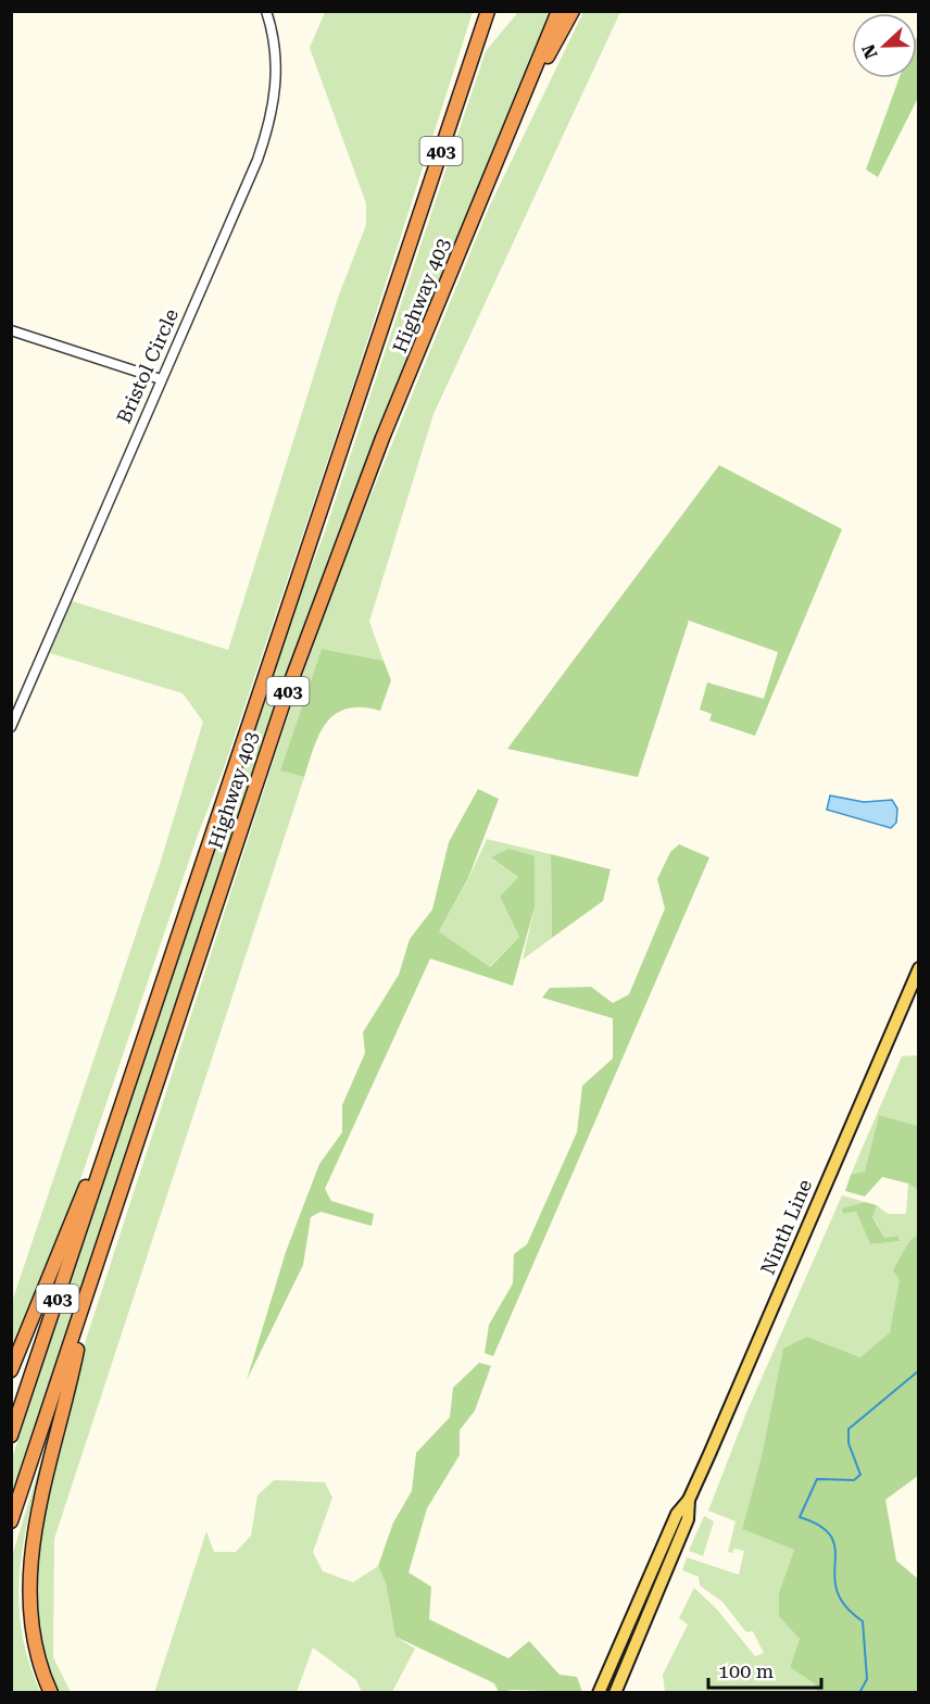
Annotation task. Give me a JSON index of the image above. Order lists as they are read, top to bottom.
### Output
{
  "streets": {
    "highway": ["403", "Highway 403"],
    "main road": ["Ninth Line"],
    "street": ["Bristol Circle"]
  },
  "scale_bar": "100 m",
  "north": "left"
}
